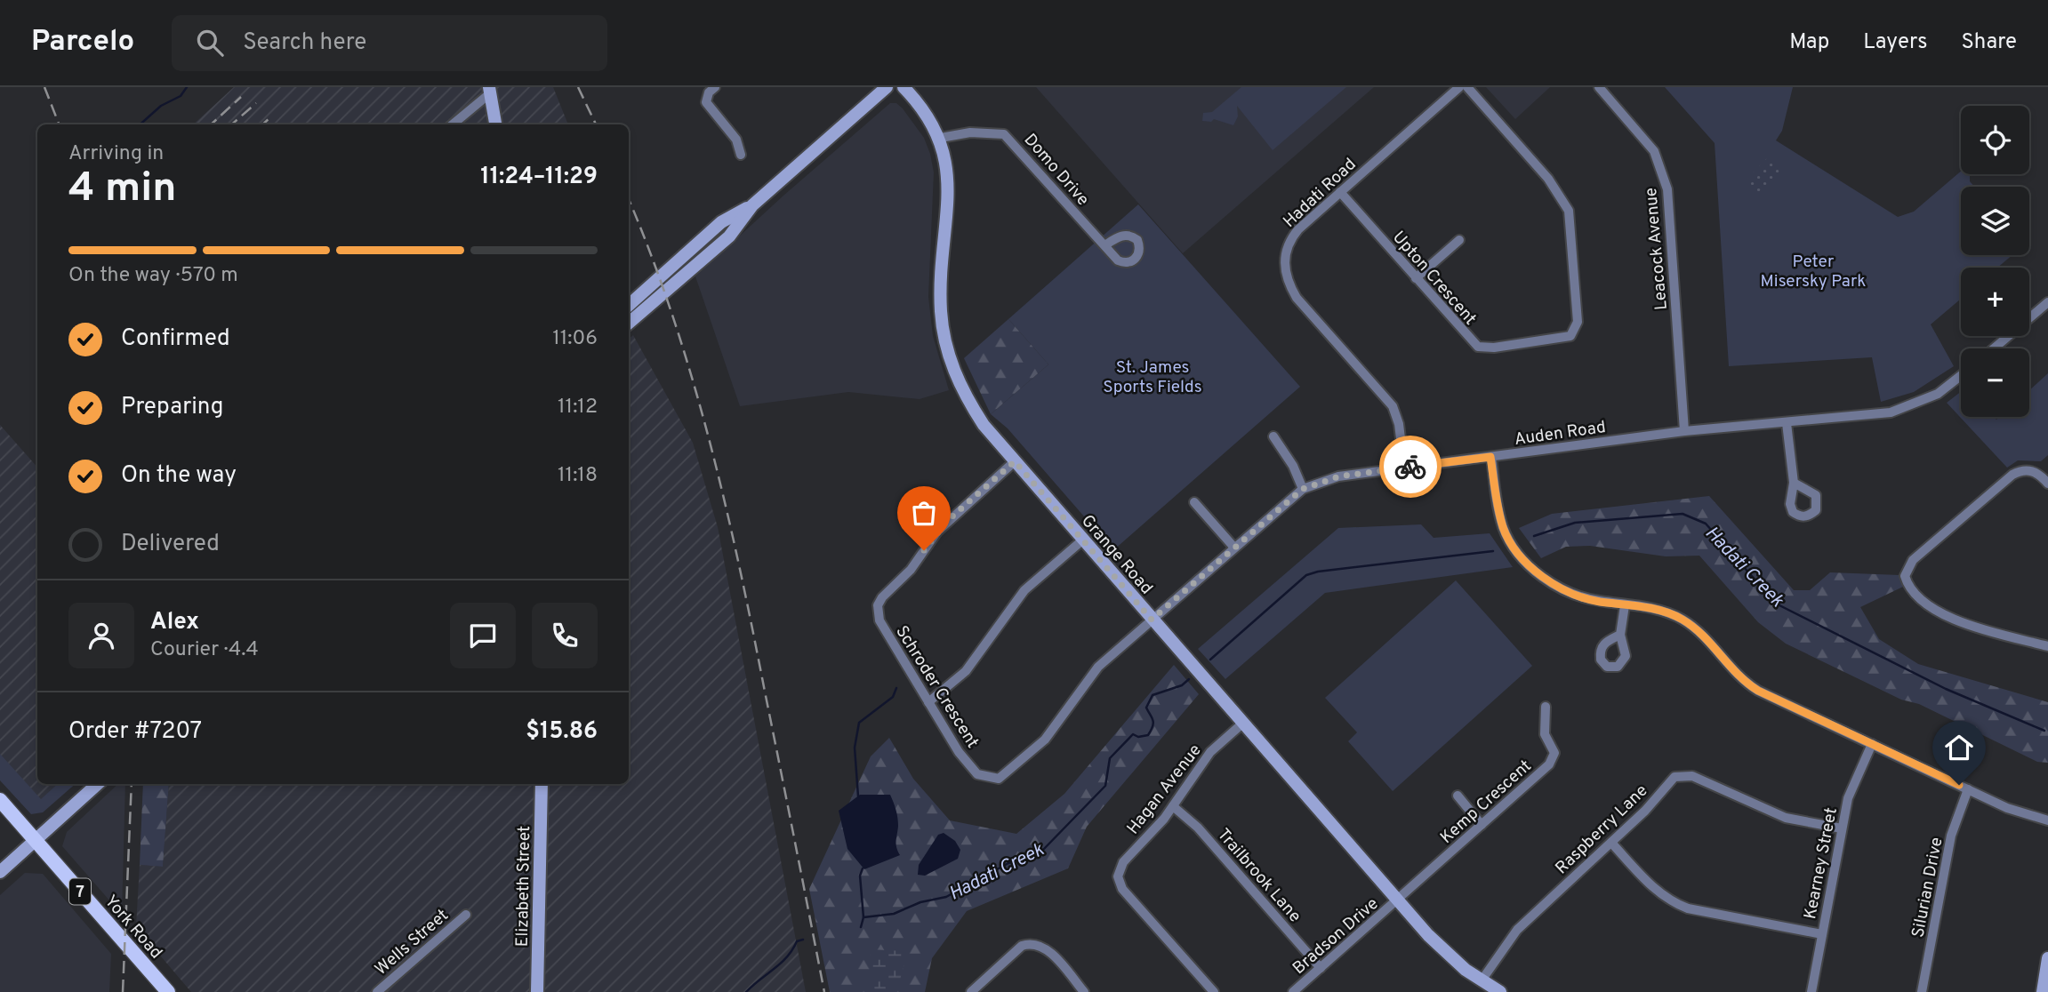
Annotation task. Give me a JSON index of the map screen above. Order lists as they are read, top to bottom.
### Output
{
  "streets": {
    "main road": [
      "Grange Road",
      "Elizabeth Street",
      "7",
      "York Road"
    ],
    "street": [
      "Domo Drive",
      "Hadati Road",
      "Leacock Avenue",
      "Upton Crescent",
      "Auden Road",
      "Schroder Crescent",
      "Hagan Avenue",
      "Kemp Crescent",
      "Raspberry Lane",
      "Kearney Street",
      "Trailbrook Lane",
      "Silurian Drive",
      "Bradson Drive",
      "Wells Street"
    ]
  },
  "crossings": [
    ["Domo Drive", "Grange Road"],
    ["Hadati Road", "Upton Crescent"],
    ["Hadati Road", "Auden Road"],
    ["Leacock Avenue", "Auden Road"],
    ["Auden Road", "Grange Road"],
    ["Auden Road", "Schroder Crescent"],
    ["Grange Road", "Schroder Crescent"],
    ["Grange Road", "Hagan Avenue"],
    ["Grange Road", "Kemp Crescent"],
    ["Grange Road", "Raspberry Lane"],
    ["Grange Road", "Bradson Drive"],
    ["Hagan Avenue", "Trailbrook Lane"],
    ["Kemp Crescent", "Bradson Drive"],
    ["Raspberry Lane", "Kearney Street"],
    ["Trailbrook Lane", "Bradson Drive"]
  ],
  "water": ["Hadati Creek"],
  "parks": ["Peter Misersky Park", "St. James Sports Fields"],
  "page": {
    "header": "Parcelo",
    "search": "Search here",
    "nav": ["Map", "Layers", "Share"],
    "map_buttons": ["+", "−"],
    "heading": ["4 min", "Arriving in", "11:24–11:29"],
    "panel": [
      "Alex",
      "Courier · 4.4",
      "Order #7207",
      "$15.86"
    ],
    "bar": "On the way · 570 m",
    "list": [
      ["Confirmed", "11:06"],
      ["Preparing", "11:12"],
      ["On the way", "11:18"],
      "Delivered"
    ]
  }
}
